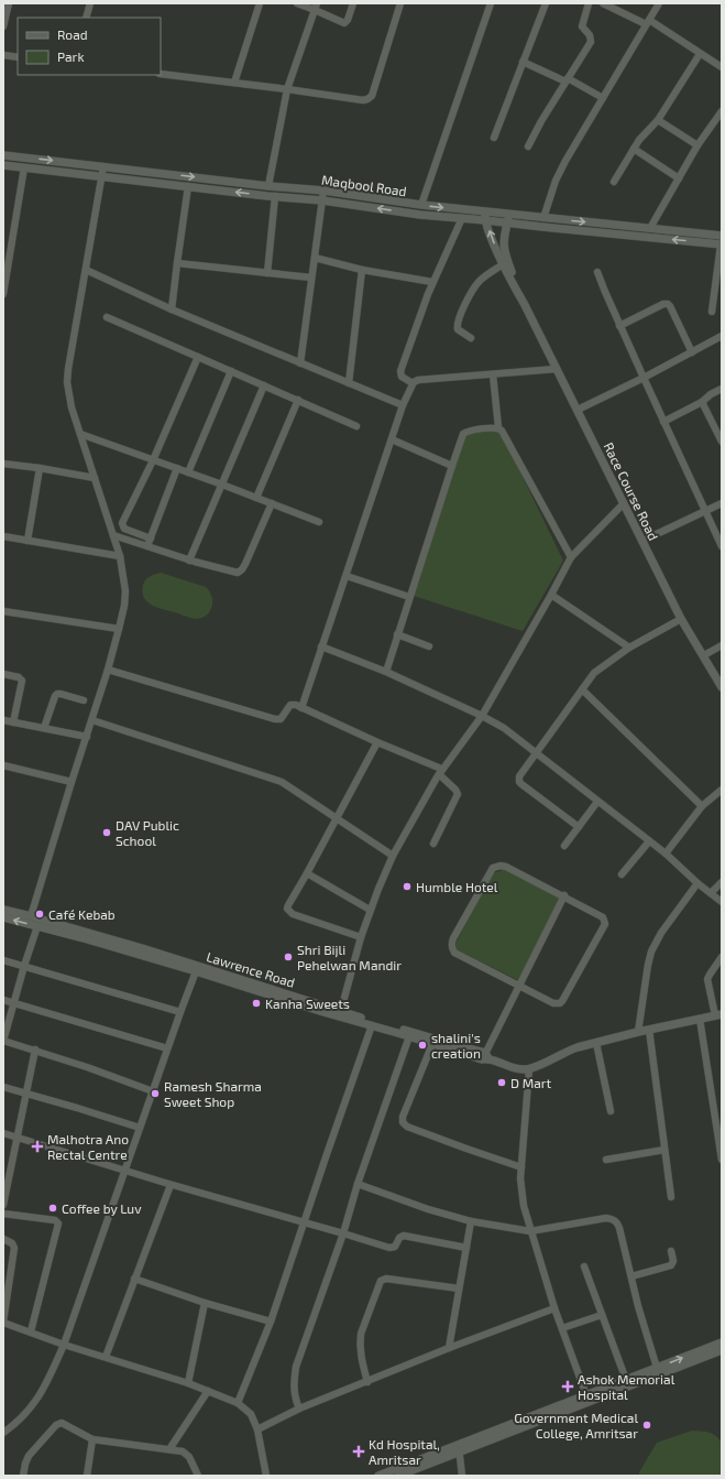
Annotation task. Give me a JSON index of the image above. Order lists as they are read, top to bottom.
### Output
{
  "streets": {
    "street": ["Maqbool Road", "Race Course Road", "Lawrence Road"]
  },
  "crossings": [
    ["Maqbool Road", "Race Course Road"]
  ],
  "places": {
    "other": [
      "DAV Public School",
      "Humble Hotel",
      "Café Kebab",
      "Shri Bijli Pehelwan Mandir",
      "Kanha Sweets",
      "shalini's creation",
      "D Mart",
      "Ramesh Sharma Sweet Shop",
      "Coffee by Luv",
      "Government Medical College, Amritsar"
    ],
    "health": ["Malhotra Ano Rectal Centre", "Ashok Memorial Hospital", "Kd Hospital, Amritsar"]
  },
  "legend": ["Road", "Park"]
}
